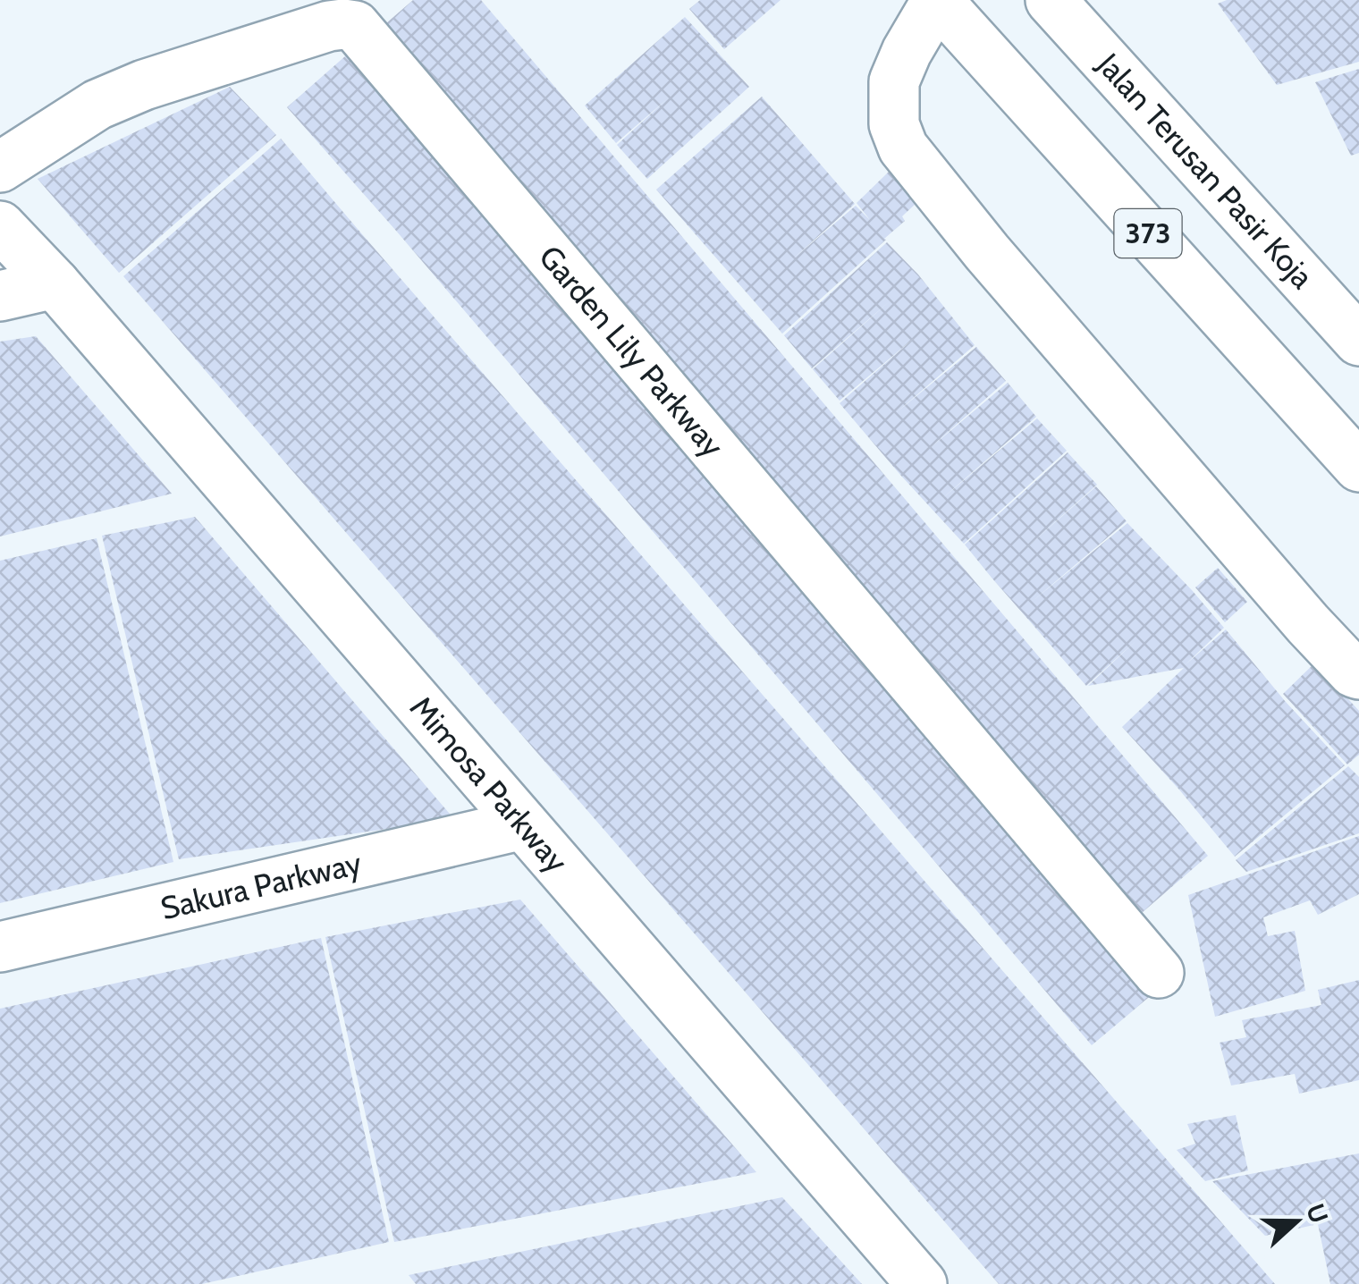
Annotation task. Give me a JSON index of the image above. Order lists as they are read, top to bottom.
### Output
{
  "streets": {
    "street": [
      "Jalan Terusan Pasir Koja",
      "373",
      "Garden Lily Parkway",
      "Mimosa Parkway",
      "Sakura Parkway"
    ]
  },
  "crossings": [
    ["Mimosa Parkway", "Sakura Parkway"]
  ],
  "north": "right"
}
